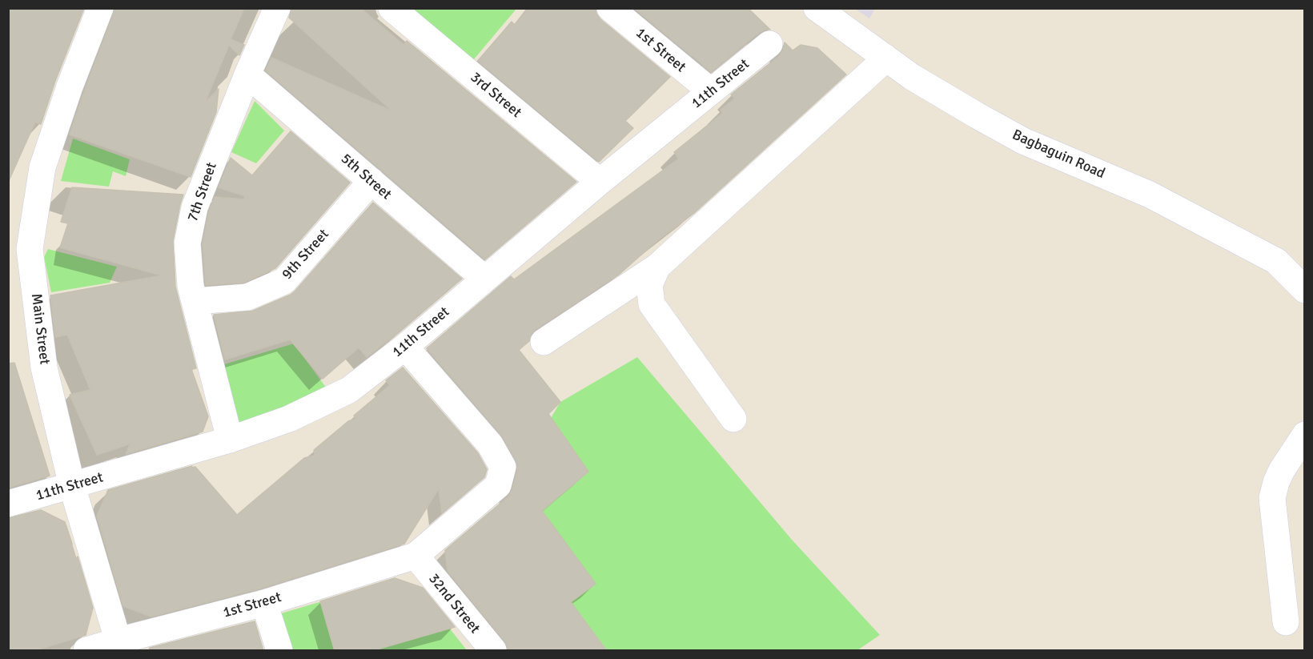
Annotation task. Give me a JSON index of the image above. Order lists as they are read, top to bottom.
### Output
{
  "streets": {
    "street": [
      "1st Street",
      "11th Street",
      "3rd Street",
      "Bagbaguin Road",
      "5th Street",
      "7th Street",
      "9th Street",
      "Main Street",
      "32nd Street"
    ]
  },
  "crossings": [
    ["1st Street", "11th Street"],
    ["1st Street", "Main Street"],
    ["1st Street", "32nd Street"],
    ["11th Street", "3rd Street"],
    ["11th Street", "5th Street"],
    ["11th Street", "7th Street"],
    ["11th Street", "Main Street"],
    ["5th Street", "7th Street"],
    ["5th Street", "9th Street"],
    ["7th Street", "9th Street"]
  ]
}
